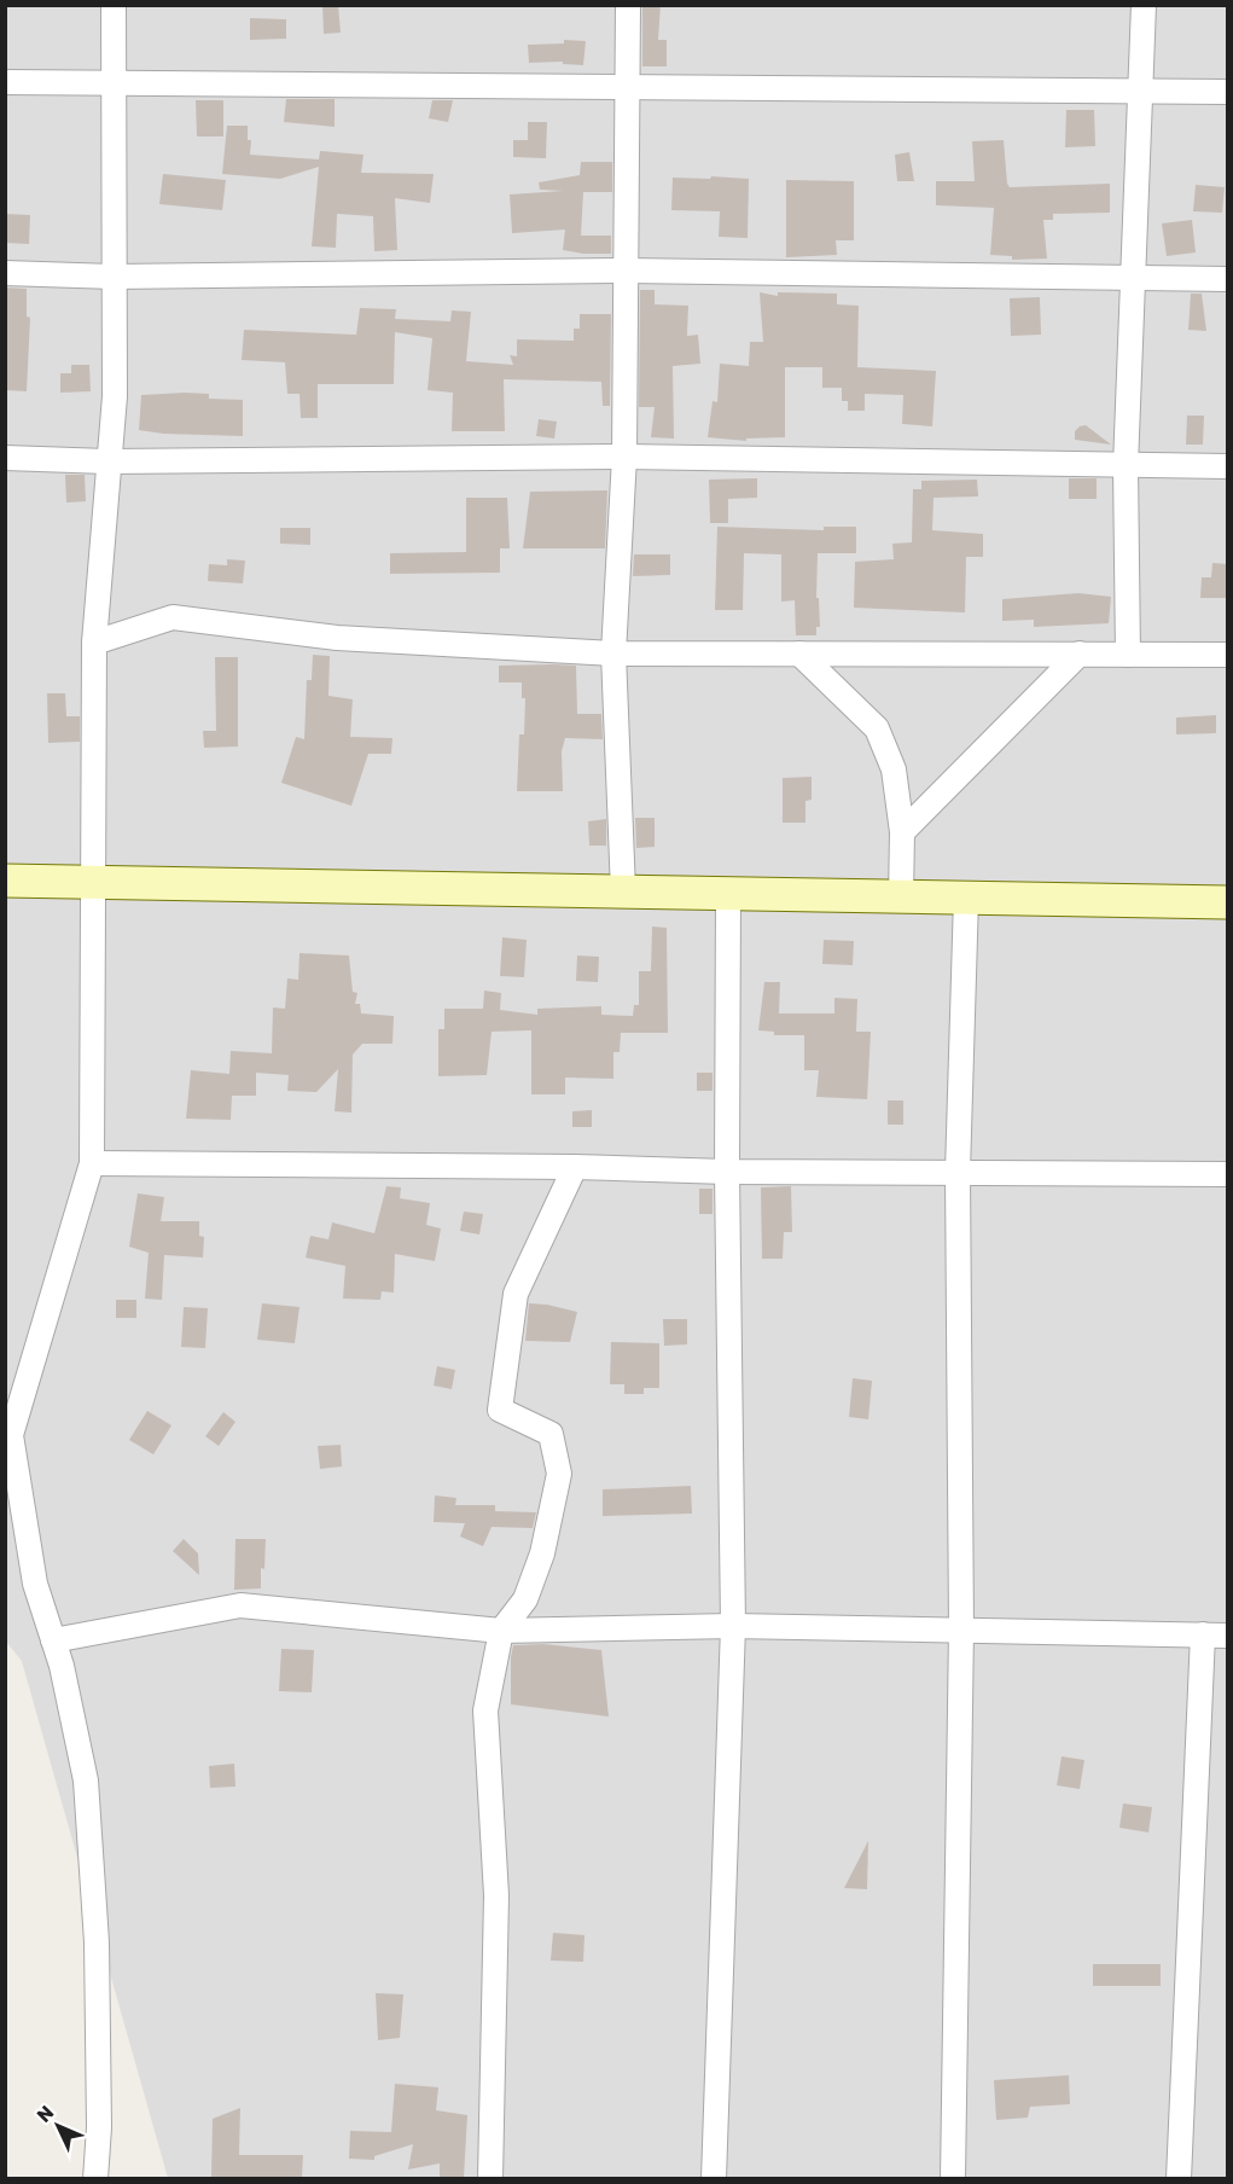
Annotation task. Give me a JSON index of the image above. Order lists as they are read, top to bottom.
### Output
{
  "north": "top left"
}
